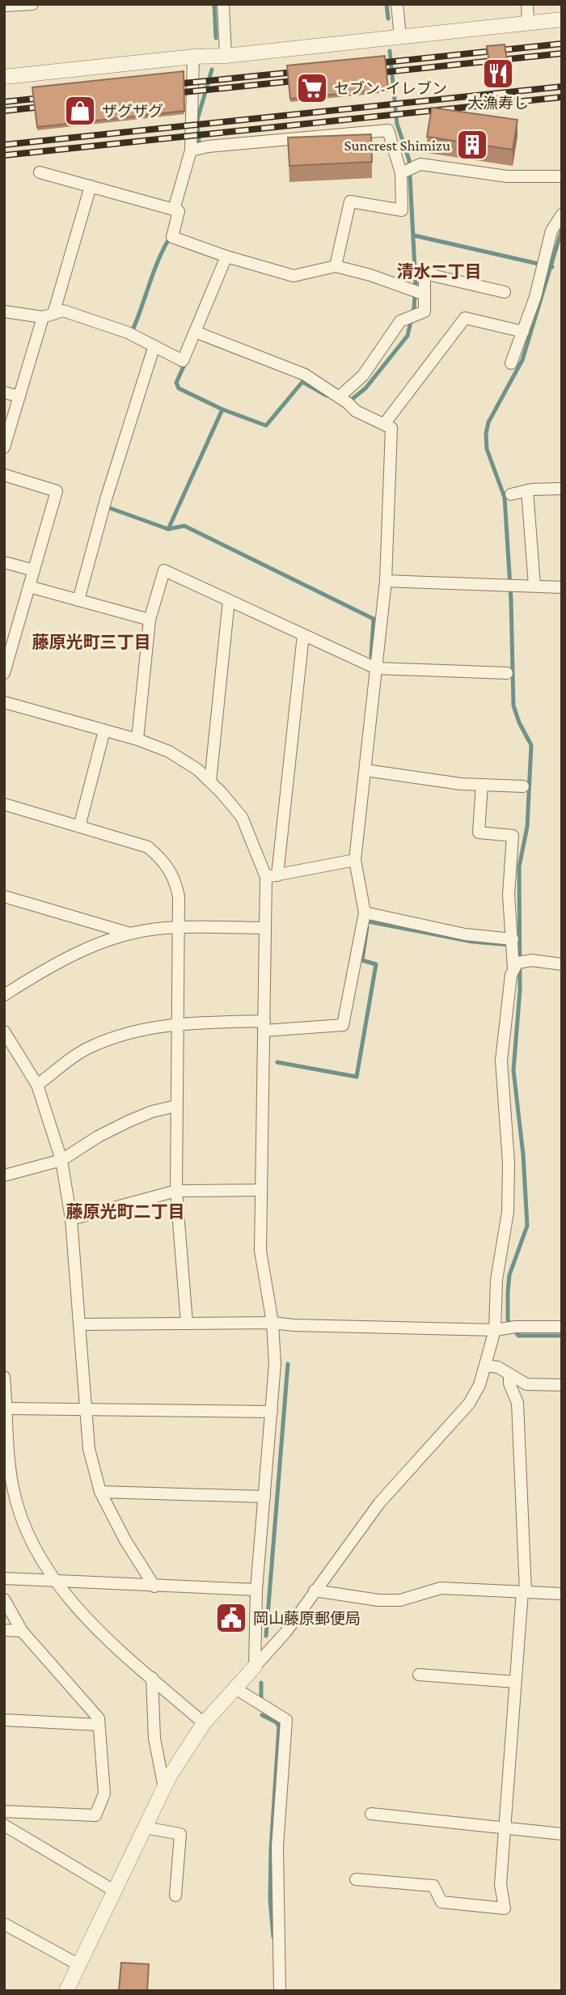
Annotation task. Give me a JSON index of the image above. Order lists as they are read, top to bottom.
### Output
{
  "districts": ["清水二丁目", "藤原光町三丁目", "藤原光町二丁目"],
  "places": {
    "restaurant": ["大漁寿し"],
    "supermarket": ["セブン-イレブン"],
    "shop": ["ザグザグ"],
    "building": ["Suncrest Shimizu"],
    "public building": ["岡山藤原郵便局"]
  }
}
